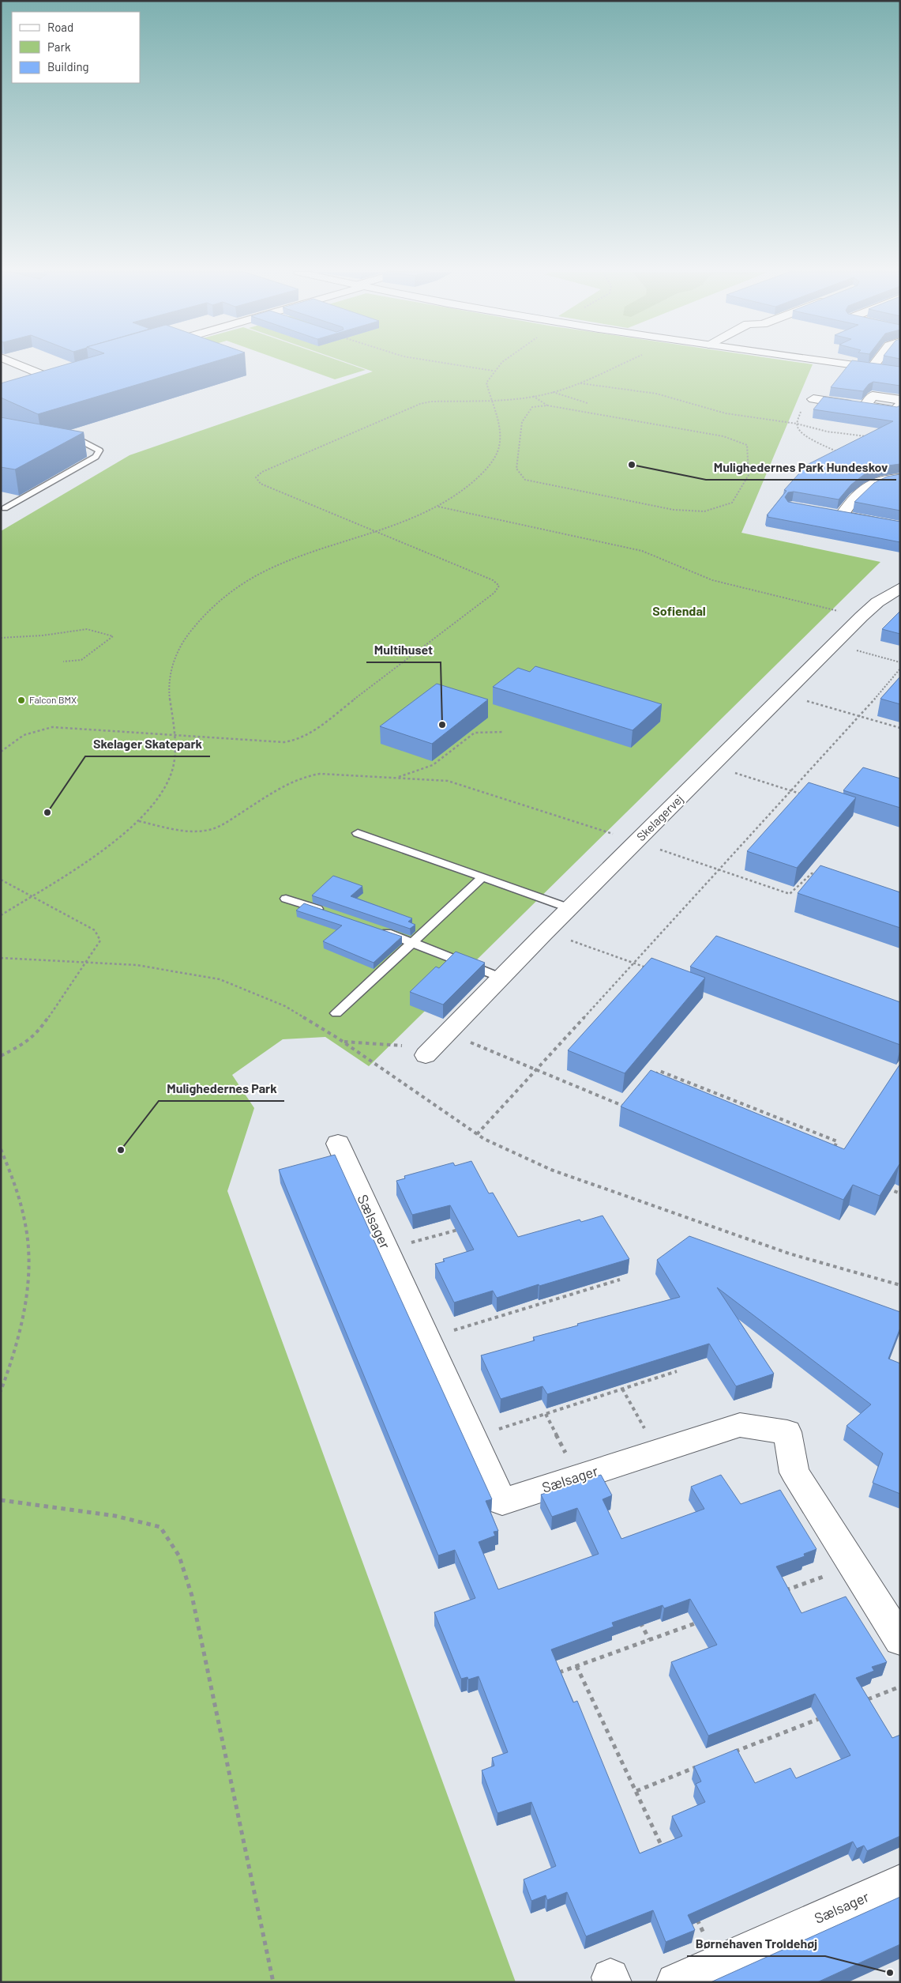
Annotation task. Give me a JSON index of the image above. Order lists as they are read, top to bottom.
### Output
{
  "streets": {
    "street": ["Skelagervej", "Sælsager"]
  },
  "districts": ["Sofiendal"],
  "places": [
    "Mulighedernes Park Hundeskov",
    "Falcon BMX",
    "Multihuset",
    "Skelager Skatepark",
    "Mulighedernes Park",
    "Børnehaven Troldehøj"
  ],
  "legend": ["Road", "Park", "Building"]
}
